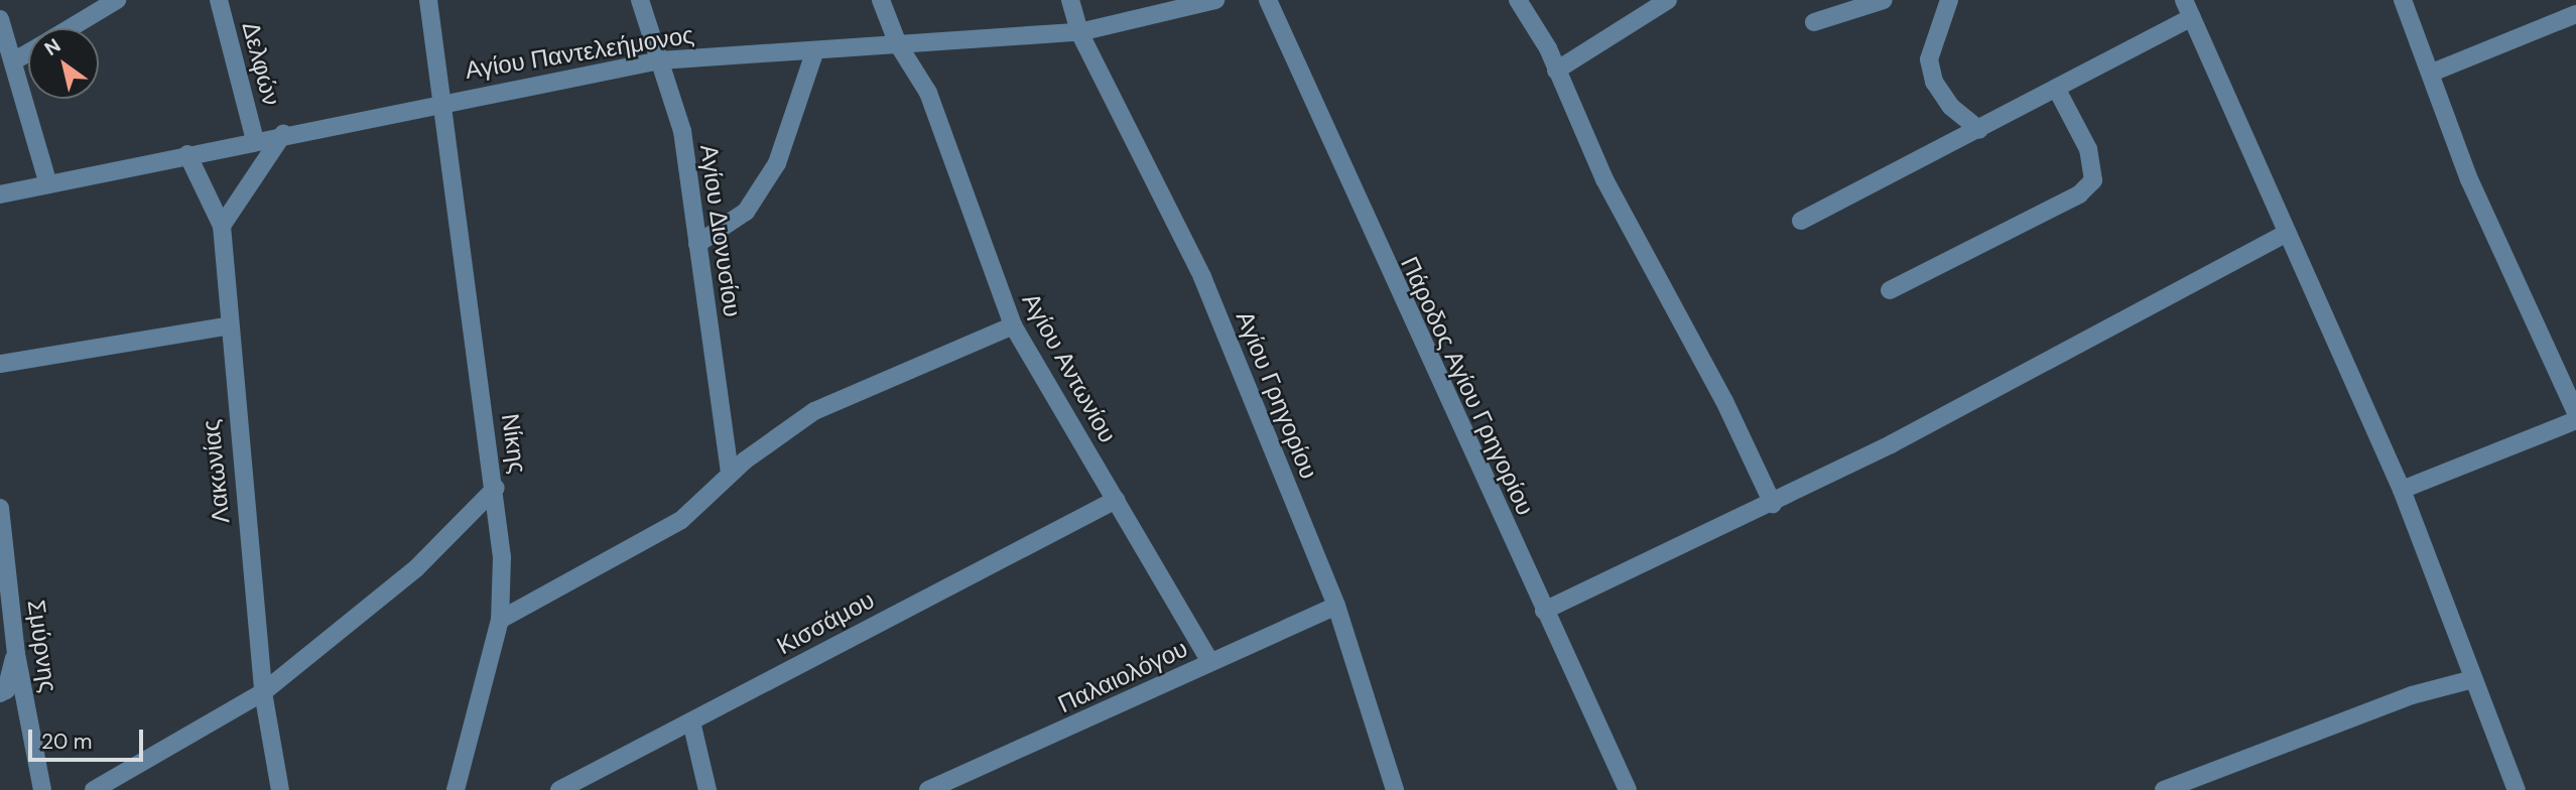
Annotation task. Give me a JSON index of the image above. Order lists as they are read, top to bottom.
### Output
{
  "streets": {
    "street": [
      "Αγίου Παντελεήμονος",
      "Δελφών",
      "Αγίου Διονυσίου",
      "Αγίου Αντωνίου",
      "Πάροδος Αγίου Γρηγορίου",
      "Αγίου Γρηγορίου",
      "Νίκης",
      "Λακωνίας",
      "Κισσάμου",
      "Σμύρνης",
      "Παλαιολόγου"
    ]
  },
  "crossings": [
    ["Αγίου Παντελεήμονος", "Δελφών"],
    ["Αγίου Παντελεήμονος", "Αγίου Διονυσίου"],
    ["Αγίου Παντελεήμονος", "Αγίου Αντωνίου"],
    ["Αγίου Παντελεήμονος", "Αγίου Γρηγορίου"],
    ["Αγίου Παντελεήμονος", "Νίκης"],
    ["Αγίου Παντελεήμονος", "Λακωνίας"],
    ["Αγίου Αντωνίου", "Κισσάμου"],
    ["Αγίου Αντωνίου", "Παλαιολόγου"],
    ["Αγίου Γρηγορίου", "Παλαιολόγου"]
  ],
  "scale_bar": "20 m",
  "north": "top left"
}
